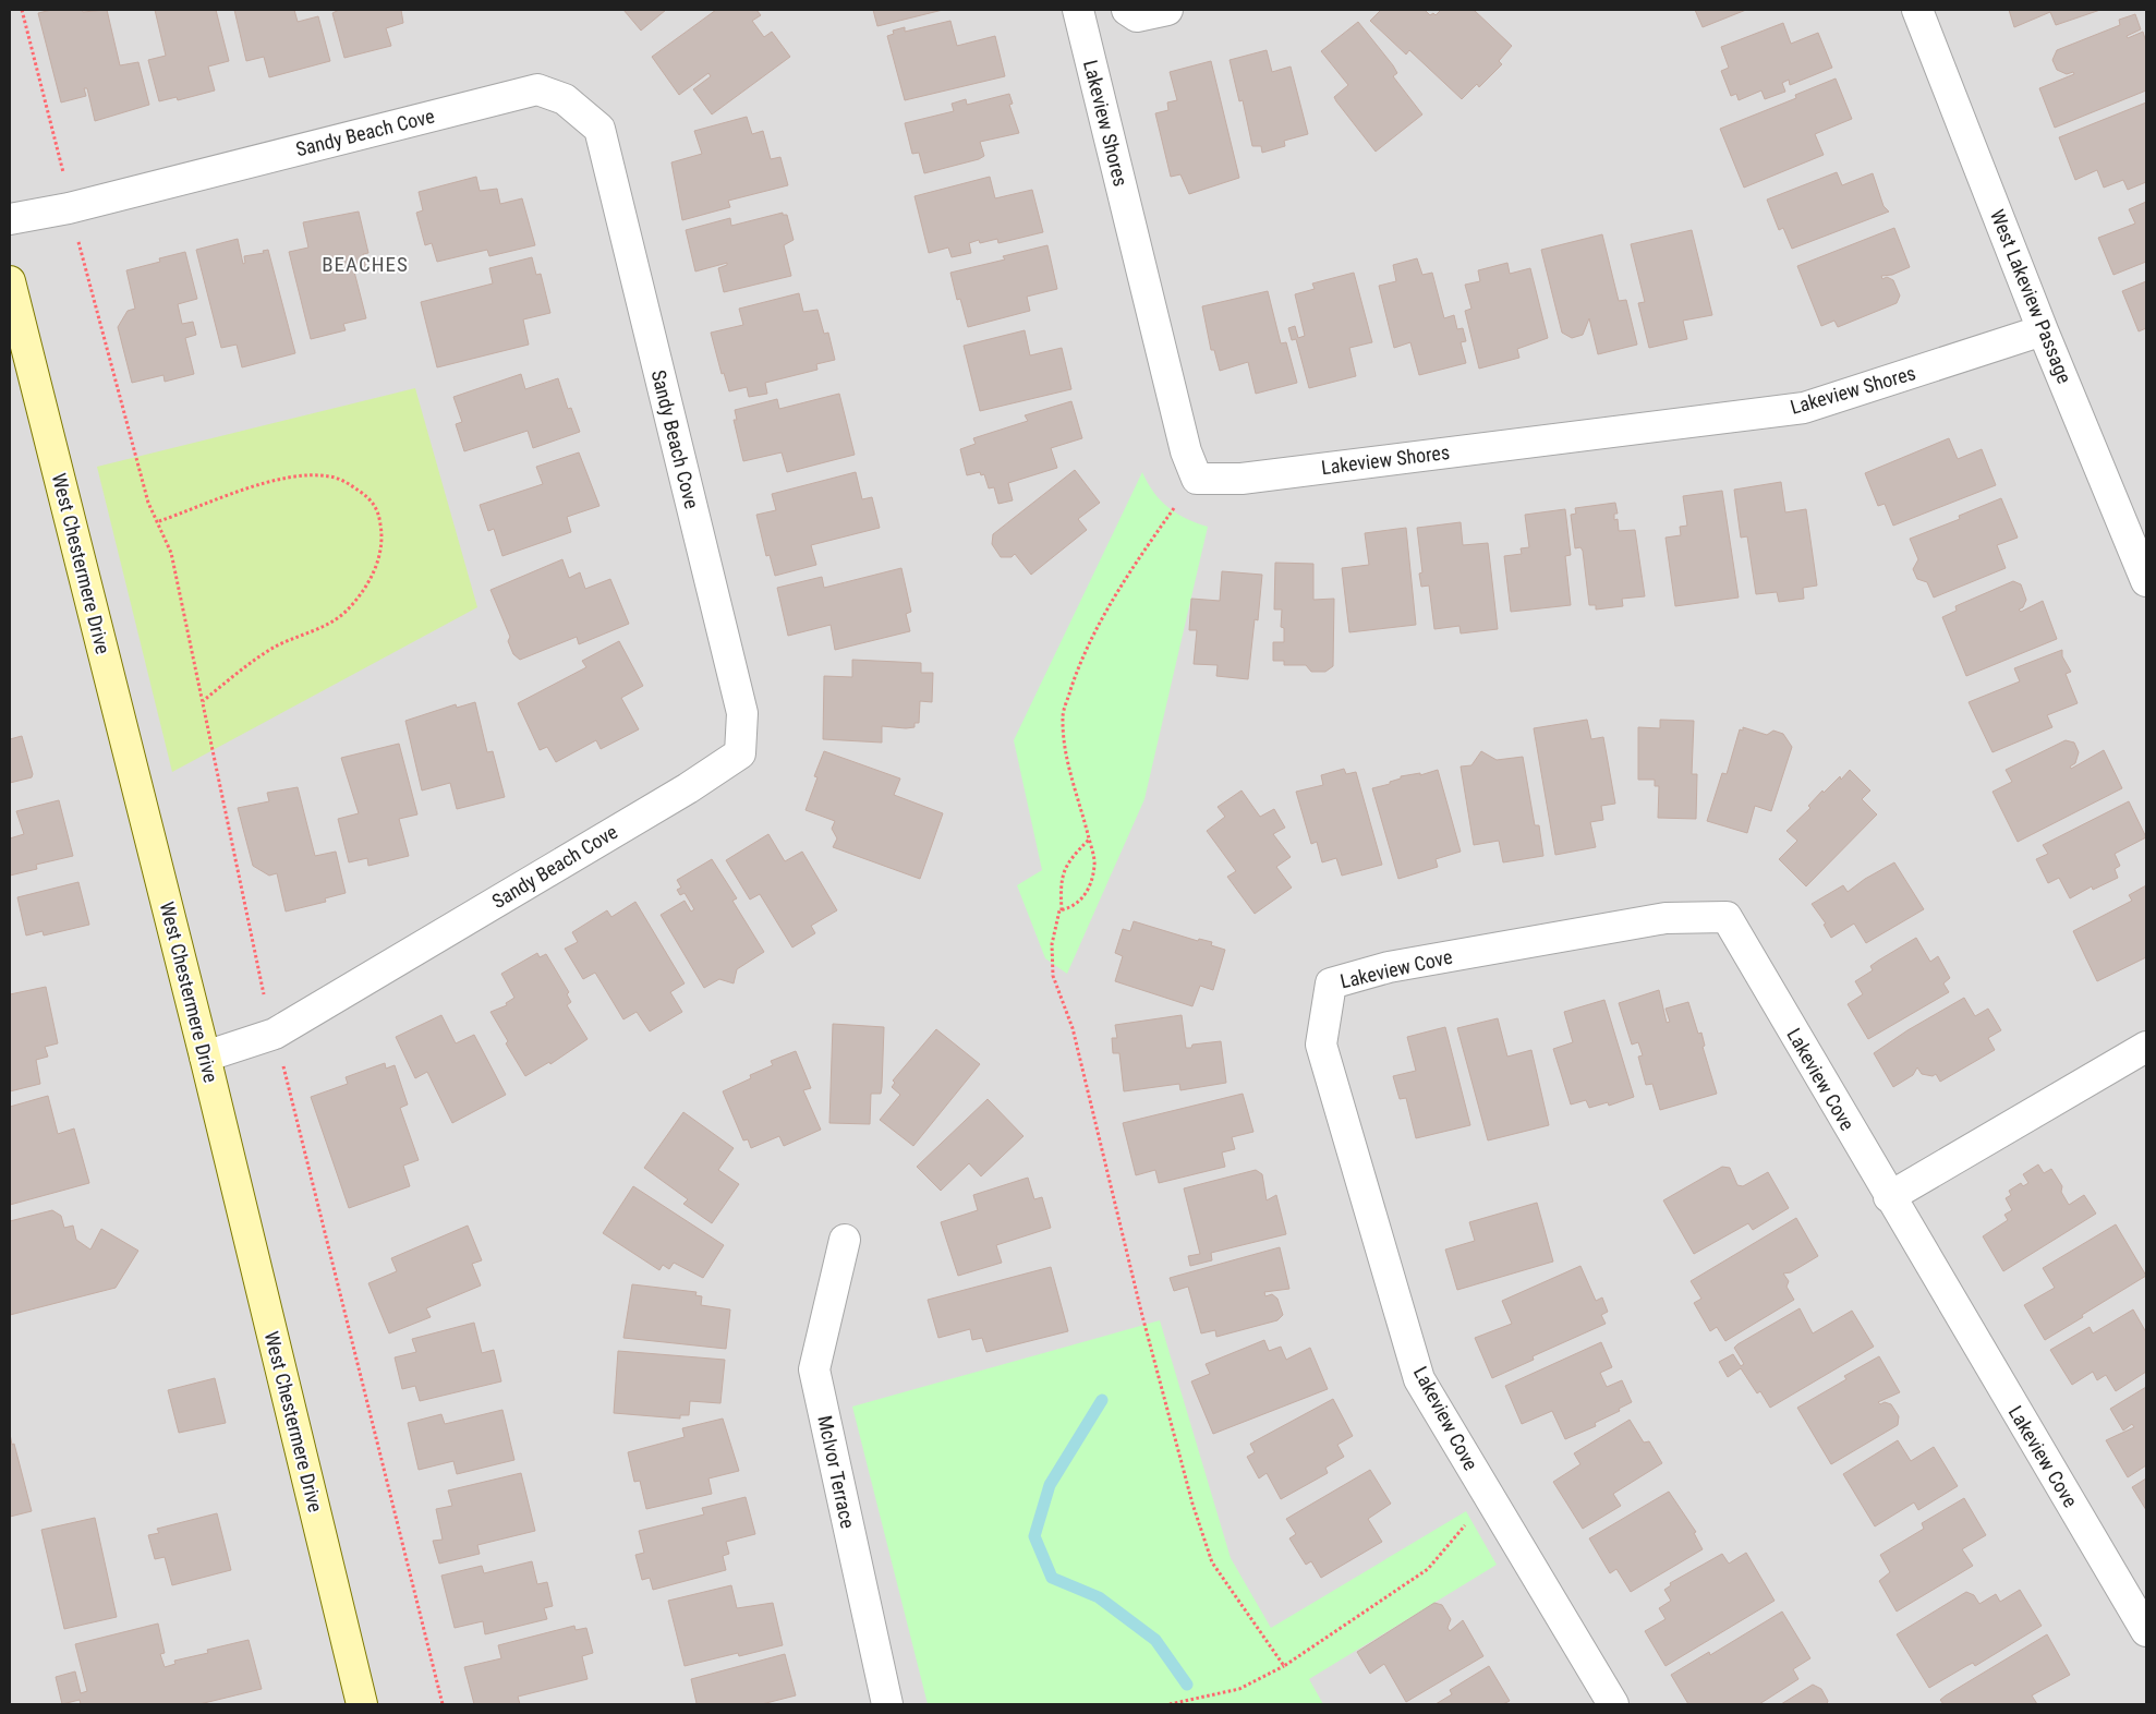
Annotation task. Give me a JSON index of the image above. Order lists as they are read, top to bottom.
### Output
{
  "streets": {
    "street": [
      "Lakeview Shores",
      "Sandy Beach Cove",
      "West Lakeview Passage",
      "West Chestermere Drive",
      "Lakeview Cove",
      "McIvor Terrace"
    ]
  },
  "crossings": [
    ["Lakeview Shores", "West Lakeview Passage"],
    ["Sandy Beach Cove", "West Chestermere Drive"]
  ],
  "districts": ["BEACHES"]
}
